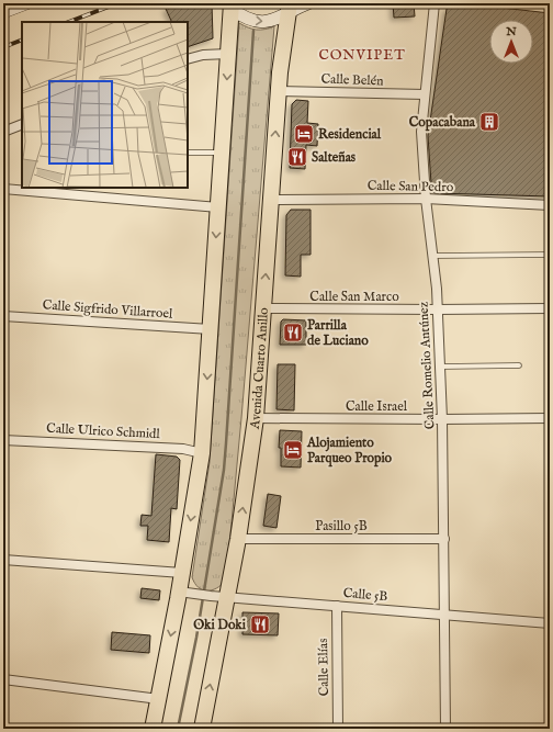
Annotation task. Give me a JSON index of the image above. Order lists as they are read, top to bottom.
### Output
{
  "streets": {
    "highway": ["Avenida Cuarto Anillo"],
    "street": [
      "Calle Belén",
      "Calle San Pedro",
      "Calle San Marco",
      "Calle Sigfrido Villarroel",
      "Calle Romelio Antúnez",
      "Calle Israel",
      "Calle Ulrico Schmidl",
      "Pasillo 5B",
      "Calle 5B",
      "Calle Elías"
    ]
  },
  "crossings": [
    ["Calle Belén", "Calle Romelio Antúnez"],
    ["Calle Belén", "Avenida Cuarto Anillo"],
    ["Calle San Pedro", "Calle Romelio Antúnez"],
    ["Calle San Pedro", "Avenida Cuarto Anillo"],
    ["Calle San Marco", "Calle Romelio Antúnez"],
    ["Calle San Marco", "Avenida Cuarto Anillo"],
    ["Calle Romelio Antúnez", "Calle Israel"],
    ["Calle Romelio Antúnez", "Pasillo 5B"],
    ["Calle Romelio Antúnez", "Calle 5B"],
    ["Avenida Cuarto Anillo", "Calle Israel"],
    ["Avenida Cuarto Anillo", "Pasillo 5B"],
    ["Avenida Cuarto Anillo", "Calle 5B"],
    ["Calle 5B", "Calle Elías"]
  ],
  "districts": ["CONVIPET"],
  "places": {
    "building": ["Copacabana"],
    "hotel": ["Residencial", "Alojamiento Parqueo Propio"],
    "restaurant": ["Salteñas", "Parrilla de Luciano", "Oki Doki"]
  },
  "north": "top"
}
